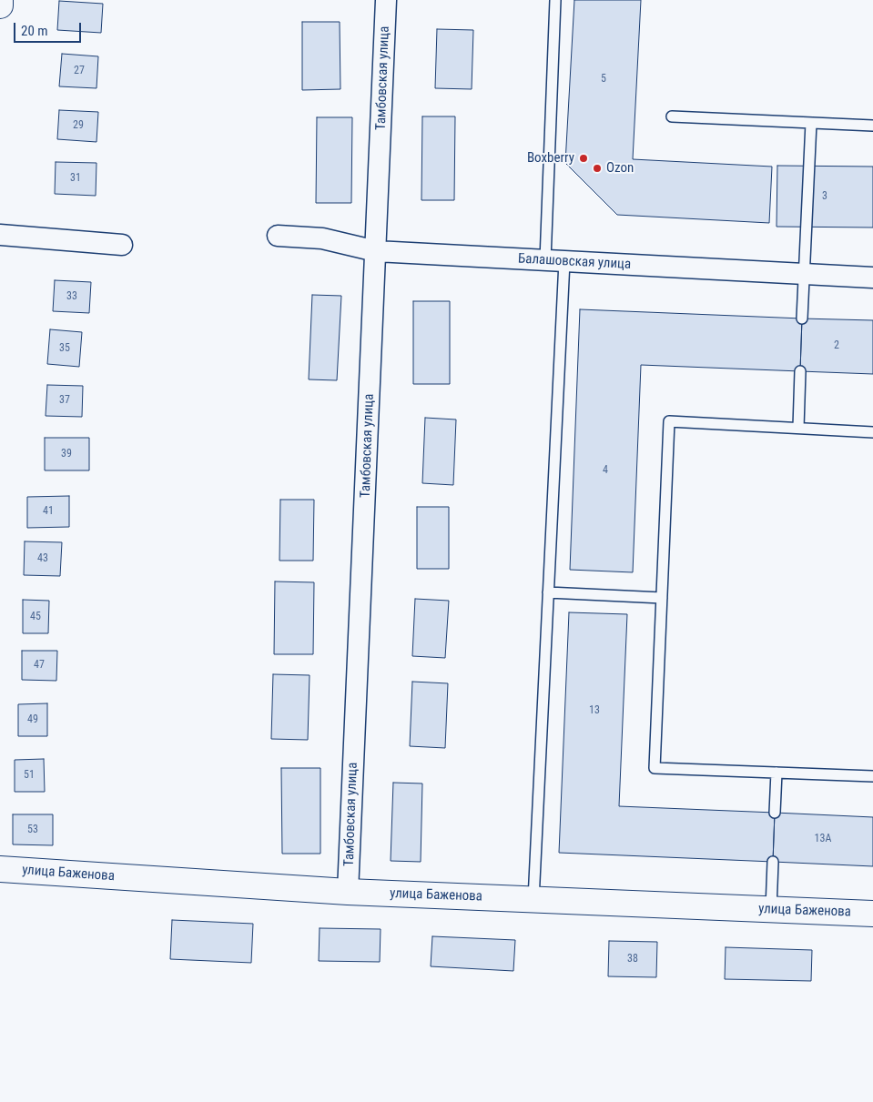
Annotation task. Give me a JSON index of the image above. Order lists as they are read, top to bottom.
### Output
{
  "streets": {
    "street": ["Тамбовская улица", "Балашовская улица", "улица Баженова"]
  },
  "crossings": [
    ["Тамбовская улица", "Балашовская улица"],
    ["Тамбовская улица", "улица Баженова"]
  ],
  "places": ["Boxberry", "Ozon"],
  "house_numbers": [
    "27",
    "5",
    "29",
    "31",
    "3",
    "33",
    "2",
    "35",
    "37",
    "39",
    "4",
    "41",
    "43",
    "45",
    "47",
    "13",
    "49",
    "51",
    "53",
    "13А",
    "38"
  ],
  "scale_bar": "20 m"
}
